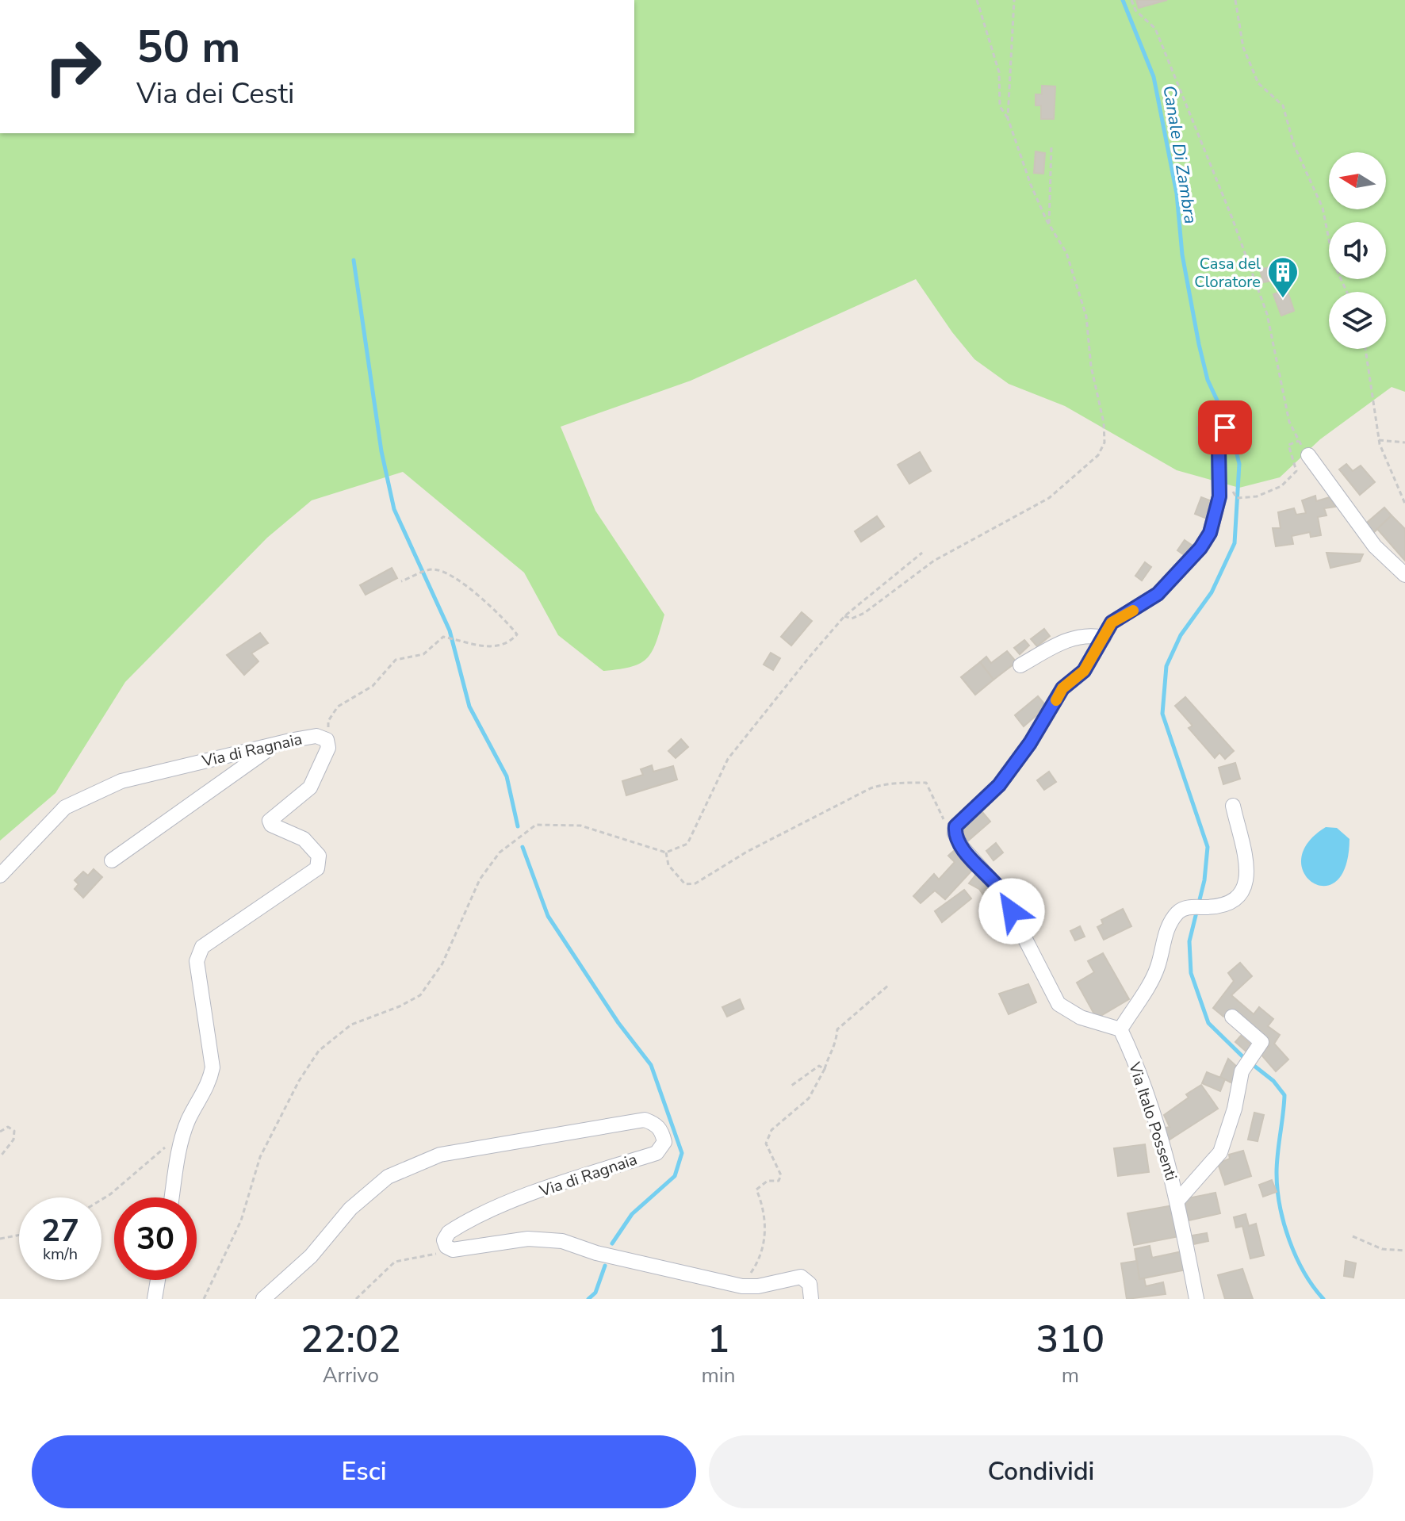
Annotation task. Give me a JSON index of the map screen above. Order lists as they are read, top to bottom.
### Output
{
  "streets": {
    "street": ["Via di Ragnaia", "Via Italo Possenti"]
  },
  "water": ["Canale Di Zambra"],
  "places": {
    "building": ["Casa del Cloratore"]
  },
  "north": "left",
  "page": {
    "turn": ["50 m", "Via dei Cesti"],
    "speed": "27 km/h",
    "limit": "30",
    "eta": [
      "22:02",
      "Arrivo",
      "1",
      "min",
      "310",
      "m"
    ],
    "buttons": ["Esci", "Condividi"]
  }
}
